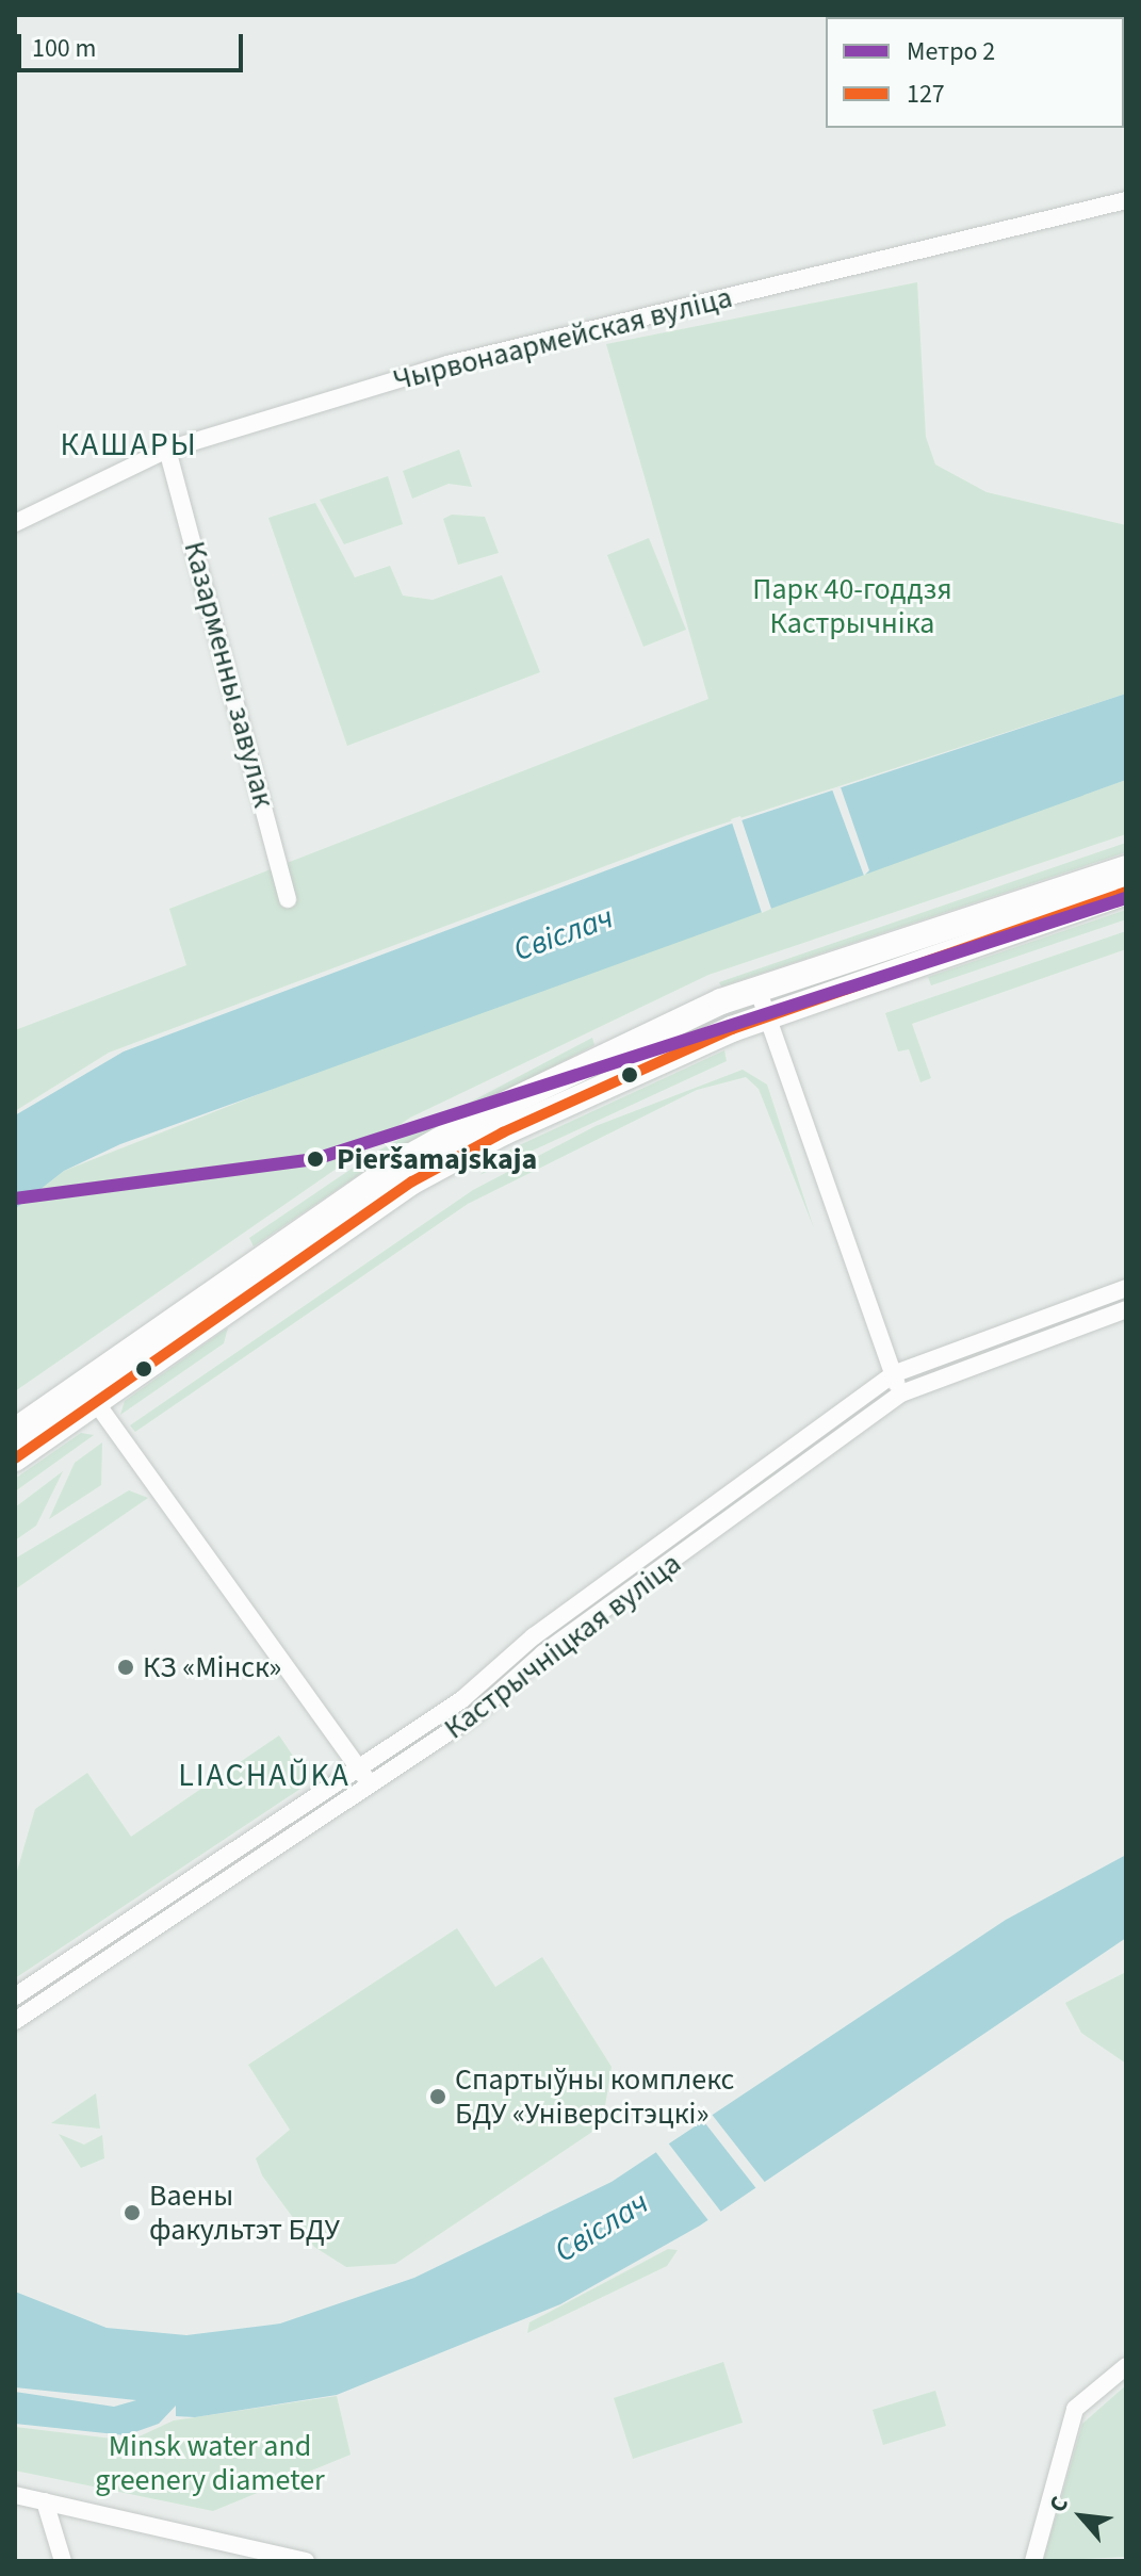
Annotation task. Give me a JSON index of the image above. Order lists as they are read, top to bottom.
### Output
{
  "streets": {
    "street": ["Чырвонаармейская вуліца", "Казарменны завулак", "Кастрычніцкая вуліца"]
  },
  "crossings": [
    ["Чырвонаармейская вуліца", "Казарменны завулак"]
  ],
  "districts": ["КАШАРЫ", "LIACHAŬKA"],
  "water": ["Свіслач"],
  "parks": ["Парк 40-годдзя Кастрычніка", "Minsk water and greenery diameter"],
  "places": [
    "Pieršamajskaja",
    "КЗ «Мінск»",
    "Спартыўны комплекс БДУ «Універсітэцкі»",
    "Ваены факультэт БДУ"
  ],
  "lines": ["transit line 127", "metro line 2"],
  "legend": ["Метро 2", "127"],
  "scale_bar": "100 m",
  "north": "top left"
}
